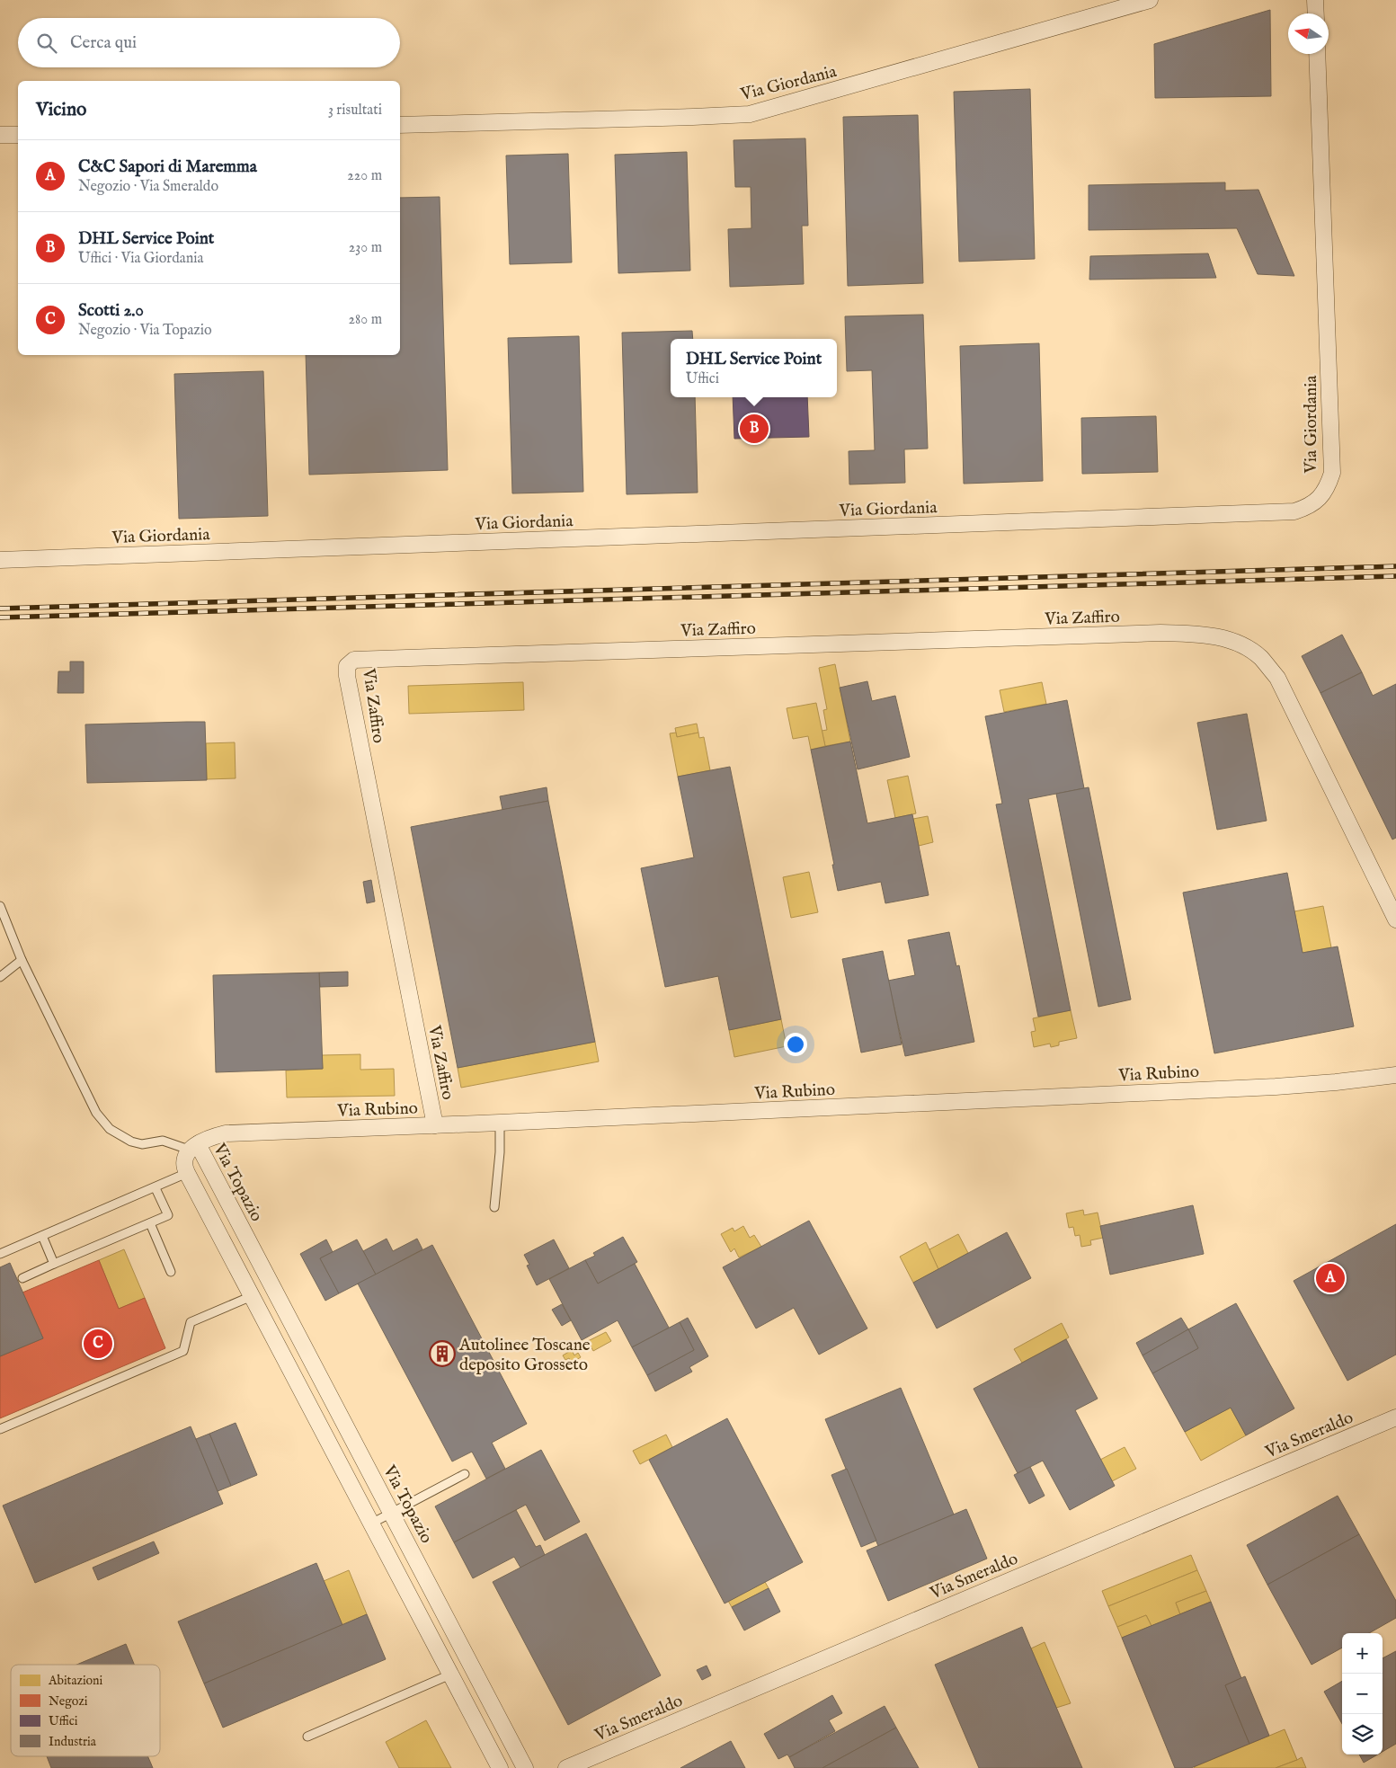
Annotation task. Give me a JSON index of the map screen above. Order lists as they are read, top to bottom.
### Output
{
  "streets": {
    "street": [
      "Via Giordania",
      "Via Zaffiro",
      "Via Rubino",
      "Via Topazio",
      "Via Smeraldo"
    ]
  },
  "crossings": [
    ["Via Zaffiro", "Via Rubino"],
    ["Via Rubino", "Via Topazio"]
  ],
  "places": {
    "building": ["Autolinee Toscane deposito Grosseto"]
  },
  "legend": [
    "Abitazioni",
    "Negozi",
    "Uffici",
    "Industria"
  ],
  "north": "left",
  "page": {
    "search": "Cerca qui",
    "heading": ["Vicino", "3 risultati"],
    "list": [
      {
        "mark": "A",
        "name": "C&C Sapori di Maremma",
        "note": "Negozio · Via Smeraldo",
        "value": "220 m"
      },
      {
        "mark": "B",
        "name": "DHL Service Point",
        "note": "Uffici · Via Giordania",
        "value": "230 m"
      },
      {
        "mark": "C",
        "name": "Scotti 2.0",
        "note": "Negozio · Via Topazio",
        "value": "280 m"
      }
    ],
    "popup": ["DHL Service Point", "Uffici"],
    "pins": ["B", "A", "C"],
    "map_buttons": ["+", "−"]
  }
}
